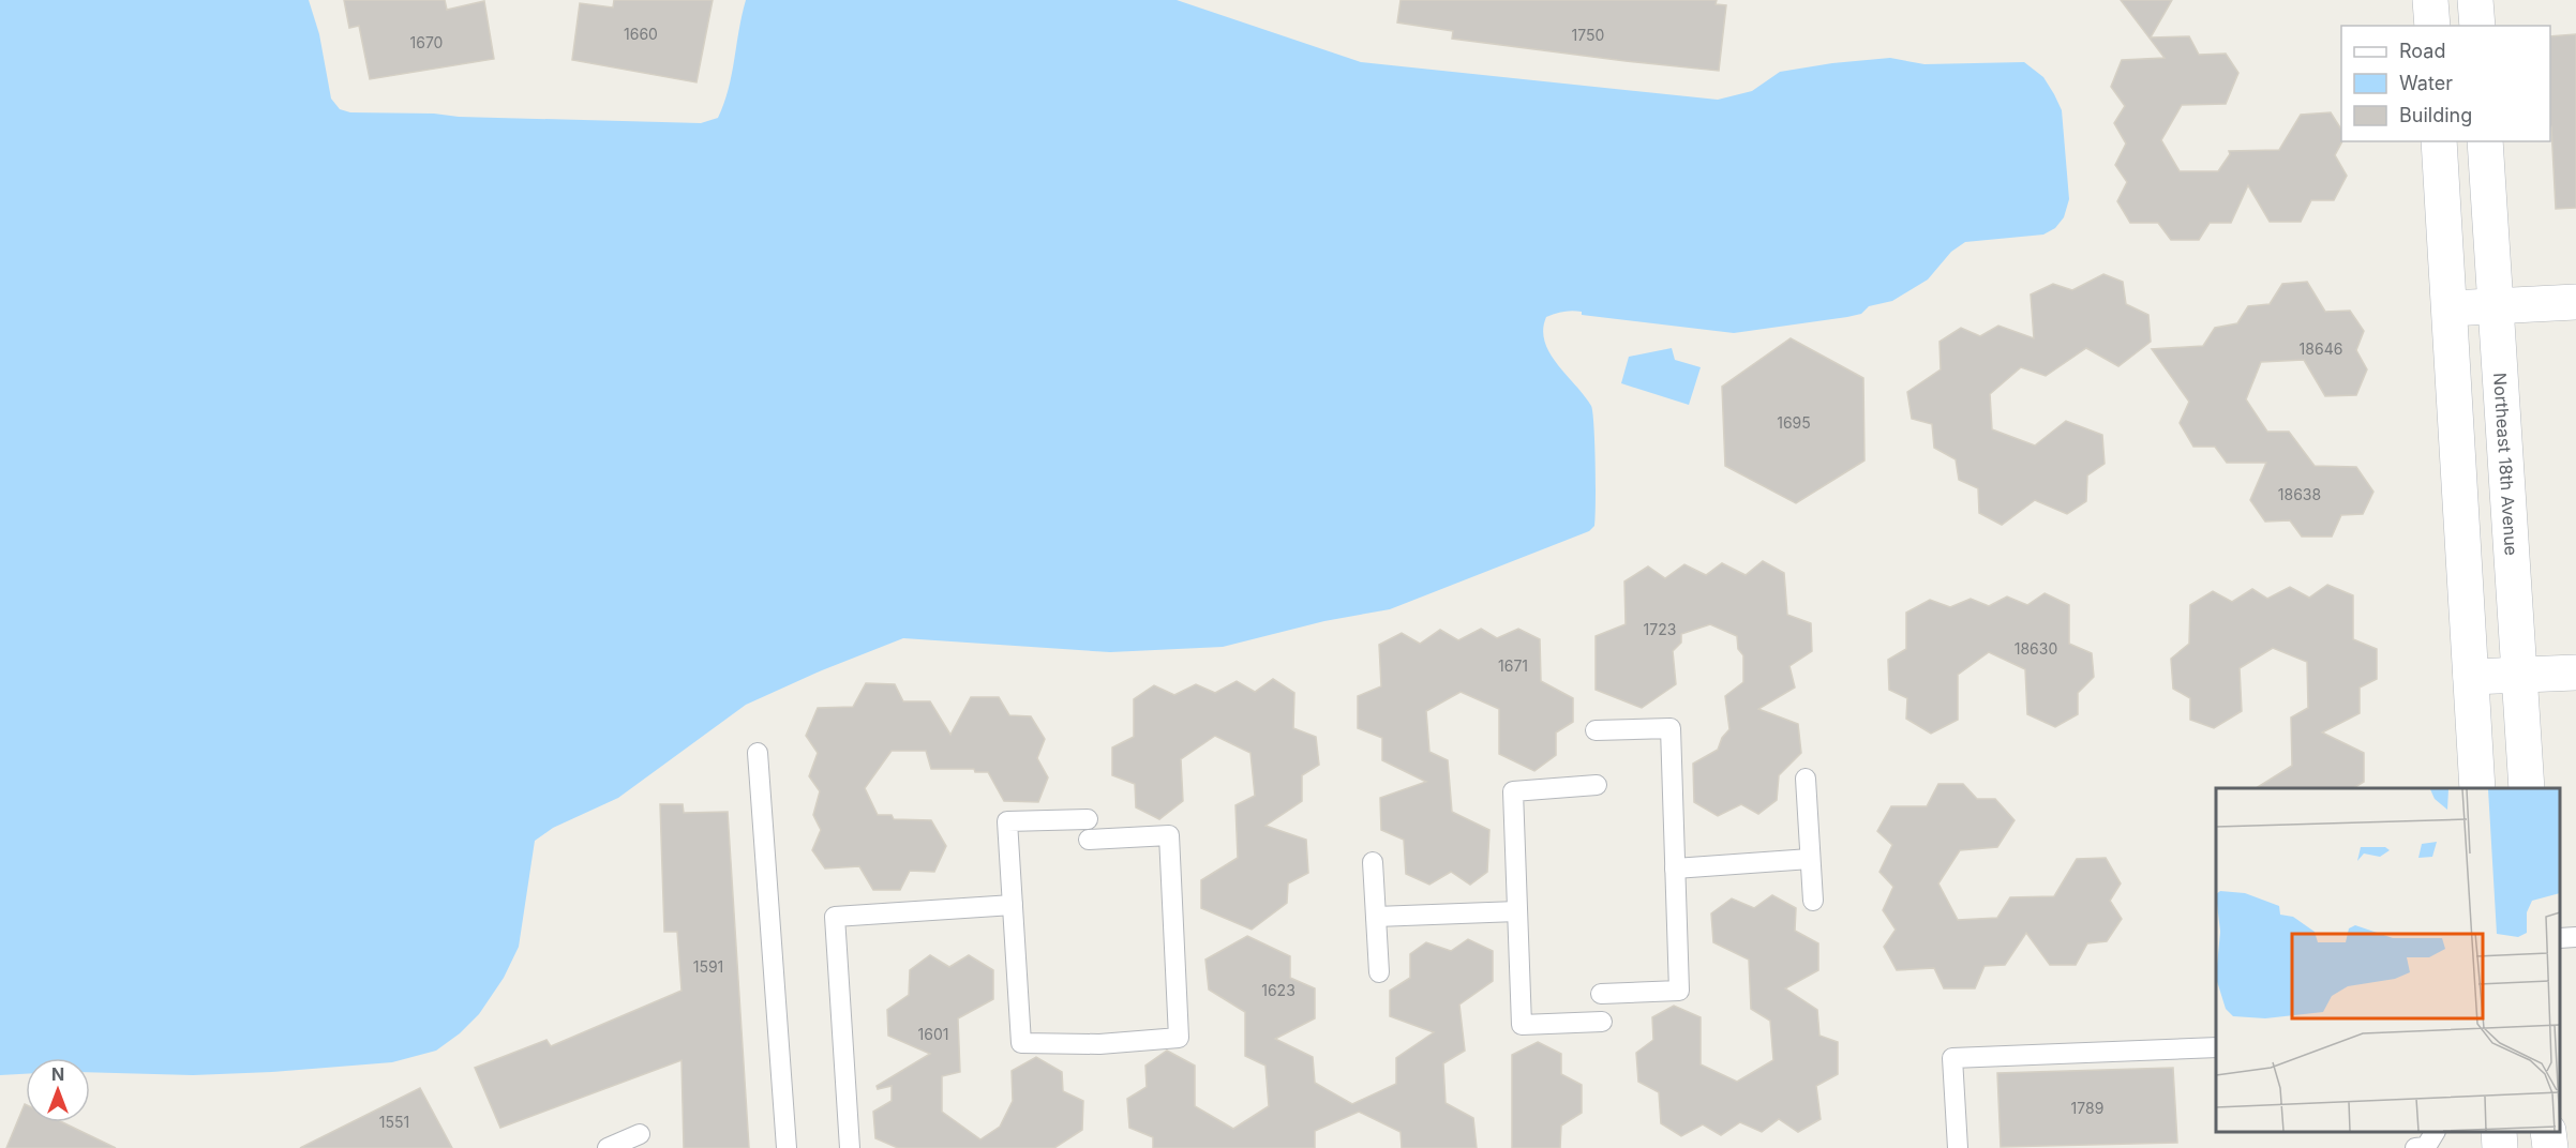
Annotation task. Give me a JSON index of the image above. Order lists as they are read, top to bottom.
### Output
{
  "streets": {
    "street": ["Northeast 18th Avenue"]
  },
  "house_numbers": [
    "1660",
    "1750",
    "1670",
    "18646",
    "1695",
    "18638",
    "1723",
    "18630",
    "1671",
    "1591",
    "1623",
    "1601",
    "1789",
    "1551"
  ],
  "legend": ["Road", "Water", "Building"],
  "north": "top"
}
